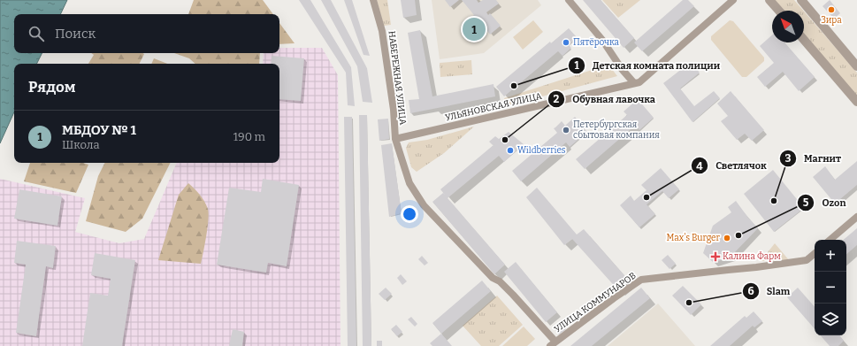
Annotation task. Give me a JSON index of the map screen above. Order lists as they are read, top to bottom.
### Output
{
  "streets": {
    "street": ["НАБЕРЕЖНАЯ УЛИЦА", "УЛЬЯНОВСКАЯ УЛИЦА", "УЛИЦА КОММУНАРОВ"]
  },
  "crossings": [
    ["НАБЕРЕЖНАЯ УЛИЦА", "УЛЬЯНОВСКАЯ УЛИЦА"],
    ["НАБЕРЕЖНАЯ УЛИЦА", "УЛИЦА КОММУНАРОВ"]
  ],
  "places": {
    "other": [
      "Зира",
      "Пятёрочка",
      "Детская комната полиции",
      "Петербургская сбытовая компания",
      "Обувная лавочка",
      "Wildberries",
      "Светлячок",
      "Магнит",
      "Ozon",
      "Max's Burger",
      "Slam"
    ],
    "health": ["Калина Фарм"]
  },
  "north": "top left",
  "page": {
    "search": "Поиск",
    "pins": "1",
    "heading": "Рядом",
    "list": [
      {
        "mark": "1",
        "name": "МБДОУ № 1",
        "note": "Школа",
        "value": "190 m"
      }
    ],
    "map_buttons": ["+", "−"]
  }
}
